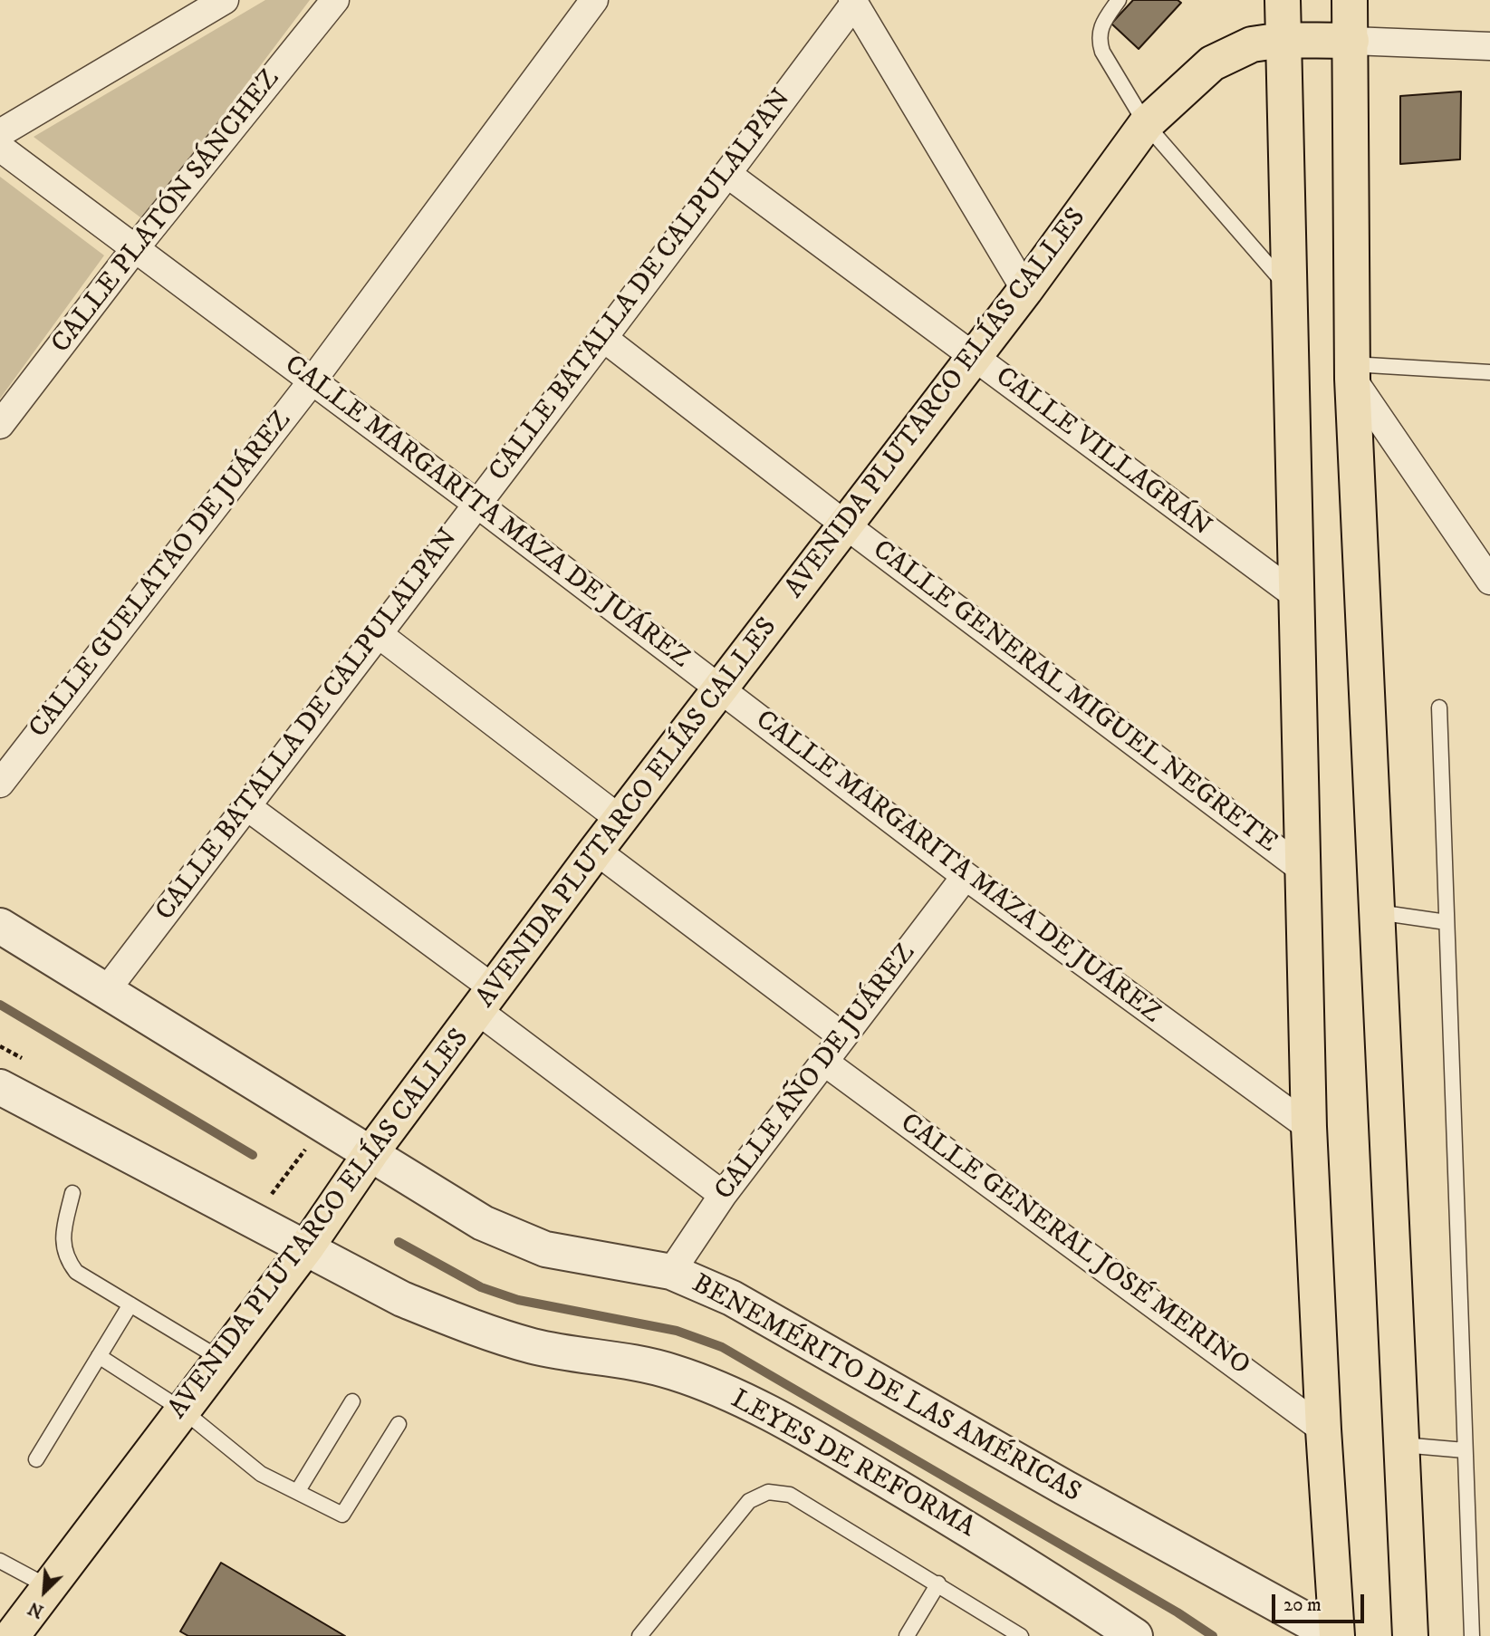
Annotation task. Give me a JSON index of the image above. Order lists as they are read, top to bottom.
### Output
{
  "streets": {
    "main road": ["AVENIDA PLUTARCO ELÍAS CALLES"],
    "street": [
      "CALLE PLATÓN SÁNCHEZ",
      "CALLE BATALLA DE CALPULALPAN",
      "CALLE VILLAGRÁN",
      "CALLE MARGARITA MAZA DE JUÁREZ",
      "CALLE GUELATAO DE JUÁREZ",
      "CALLE GENERAL MIGUEL NEGRETE",
      "CALLE AÑO DE JUÁREZ",
      "CALLE GENERAL JOSÉ MERINO",
      "BENEMÉRITO DE LAS AMÉRICAS",
      "LEYES DE REFORMA"
    ]
  },
  "crossings": [
    ["CALLE PLATÓN SÁNCHEZ", "CALLE MARGARITA MAZA DE JUÁREZ"],
    ["CALLE BATALLA DE CALPULALPAN", "CALLE VILLAGRÁN"],
    ["CALLE BATALLA DE CALPULALPAN", "CALLE MARGARITA MAZA DE JUÁREZ"],
    ["CALLE BATALLA DE CALPULALPAN", "CALLE GENERAL MIGUEL NEGRETE"],
    ["CALLE BATALLA DE CALPULALPAN", "BENEMÉRITO DE LAS AMÉRICAS"],
    ["AVENIDA PLUTARCO ELÍAS CALLES", "CALLE VILLAGRÁN"],
    ["AVENIDA PLUTARCO ELÍAS CALLES", "CALLE MARGARITA MAZA DE JUÁREZ"],
    ["AVENIDA PLUTARCO ELÍAS CALLES", "CALLE GENERAL MIGUEL NEGRETE"],
    ["AVENIDA PLUTARCO ELÍAS CALLES", "BENEMÉRITO DE LAS AMÉRICAS"],
    ["AVENIDA PLUTARCO ELÍAS CALLES", "LEYES DE REFORMA"],
    ["CALLE MARGARITA MAZA DE JUÁREZ", "CALLE GUELATAO DE JUÁREZ"],
    ["CALLE MARGARITA MAZA DE JUÁREZ", "CALLE AÑO DE JUÁREZ"],
    ["CALLE AÑO DE JUÁREZ", "CALLE GENERAL JOSÉ MERINO"],
    ["CALLE AÑO DE JUÁREZ", "BENEMÉRITO DE LAS AMÉRICAS"]
  ],
  "scale_bar": "20 m",
  "north": "bottom left"
}
